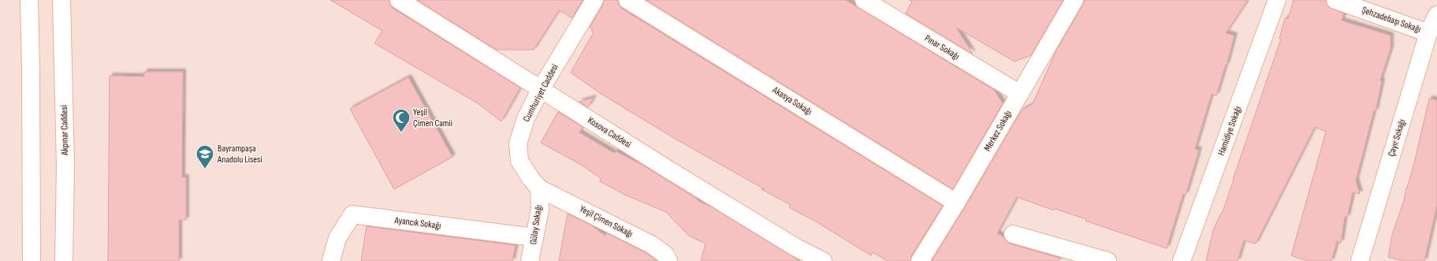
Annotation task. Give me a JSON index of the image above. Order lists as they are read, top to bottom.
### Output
{
  "streets": {
    "street": [
      "Şehzadebaşı Sokağı",
      "Pınar Sokağı",
      "Cumhuriyet Caddesi",
      "Akasya Sokağı",
      "Akpınar Caddesi",
      "Merkez Sokağı",
      "Hamidiye Sokağı",
      "Kosova Caddesi",
      "Çayır Sokağı",
      "Yeşil Çimen Sokağı",
      "Ayancık Sokağı",
      "Gülay Sokağı"
    ]
  },
  "crossings": [
    ["Şehzadebaşı Sokağı", "Çayır Sokağı"],
    ["Pınar Sokağı", "Merkez Sokağı"],
    ["Cumhuriyet Caddesi", "Kosova Caddesi"],
    ["Cumhuriyet Caddesi", "Yeşil Çimen Sokağı"],
    ["Cumhuriyet Caddesi", "Gülay Sokağı"],
    ["Akasya Sokağı", "Merkez Sokağı"],
    ["Yeşil Çimen Sokağı", "Gülay Sokağı"],
    ["Ayancık Sokağı", "Gülay Sokağı"]
  ],
  "places": {
    "mosque": ["Yeşil Çimen Camii"],
    "school or university": ["Bayrampaşa Anadolu Lisesi"]
  }
}
